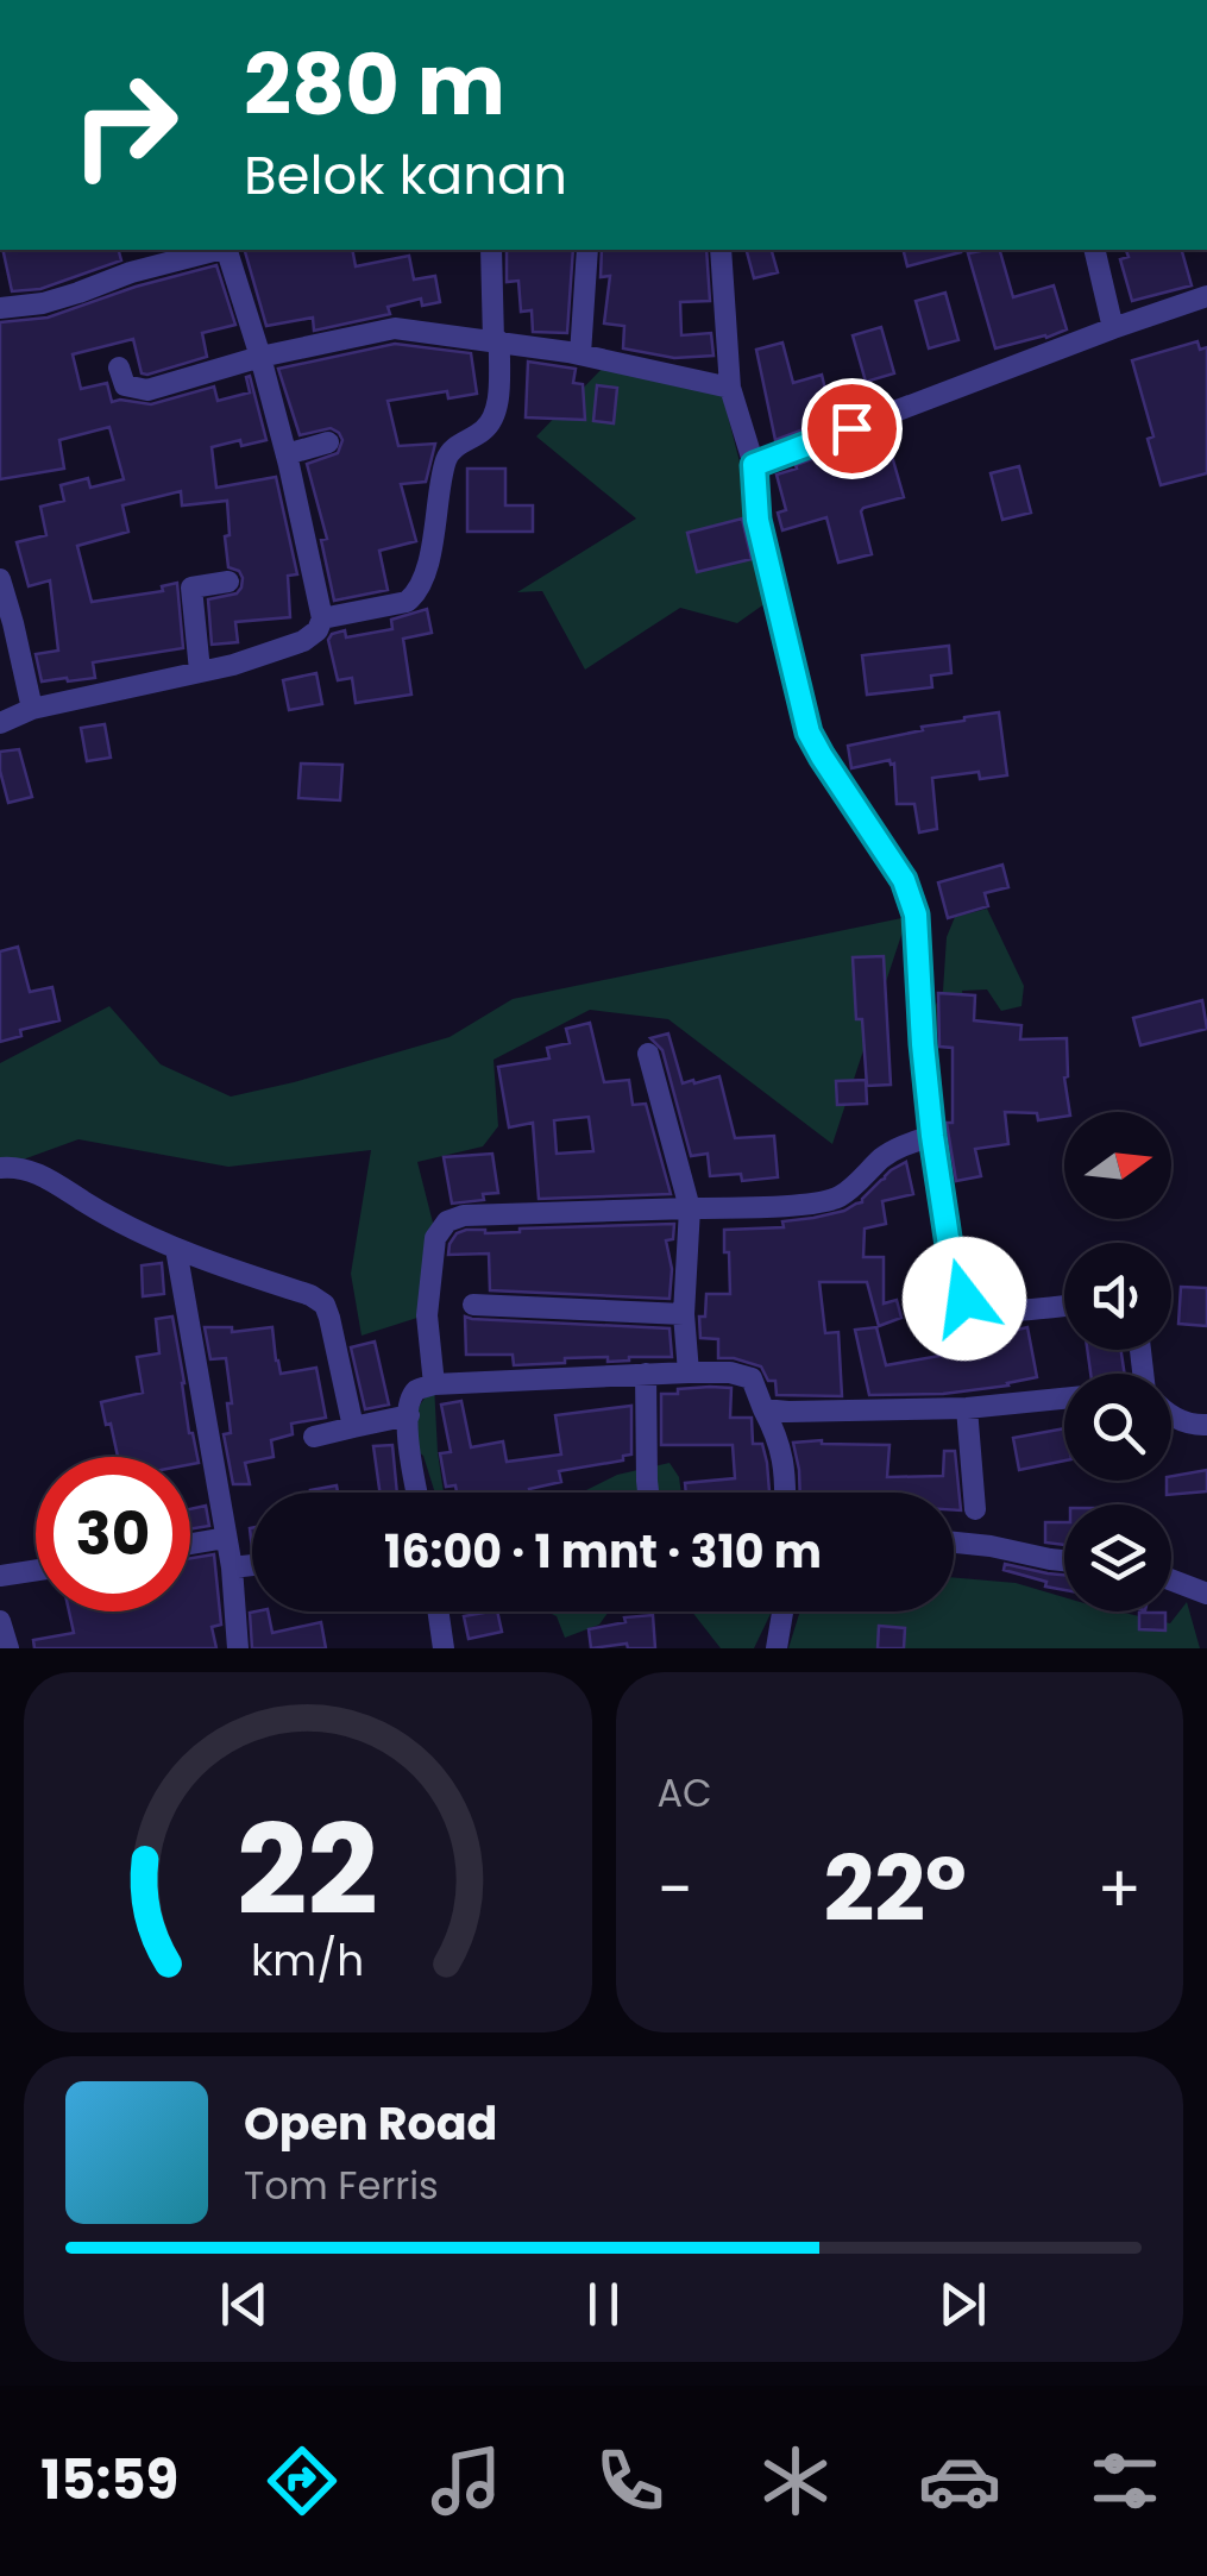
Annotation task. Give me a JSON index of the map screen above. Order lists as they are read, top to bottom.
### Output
{
  "north": "right",
  "page": {
    "turn": ["280 m", "Belok kanan"],
    "limit": "30",
    "trip": "16:00 · 1 mnt · 310 m",
    "tile": "AC",
    "heat": ["−", "22°", "+"],
    "song": ["Open Road", "Tom Ferris"],
    "tabs": "15:59",
    "gauge": ["22", "km/h"]
  }
}
